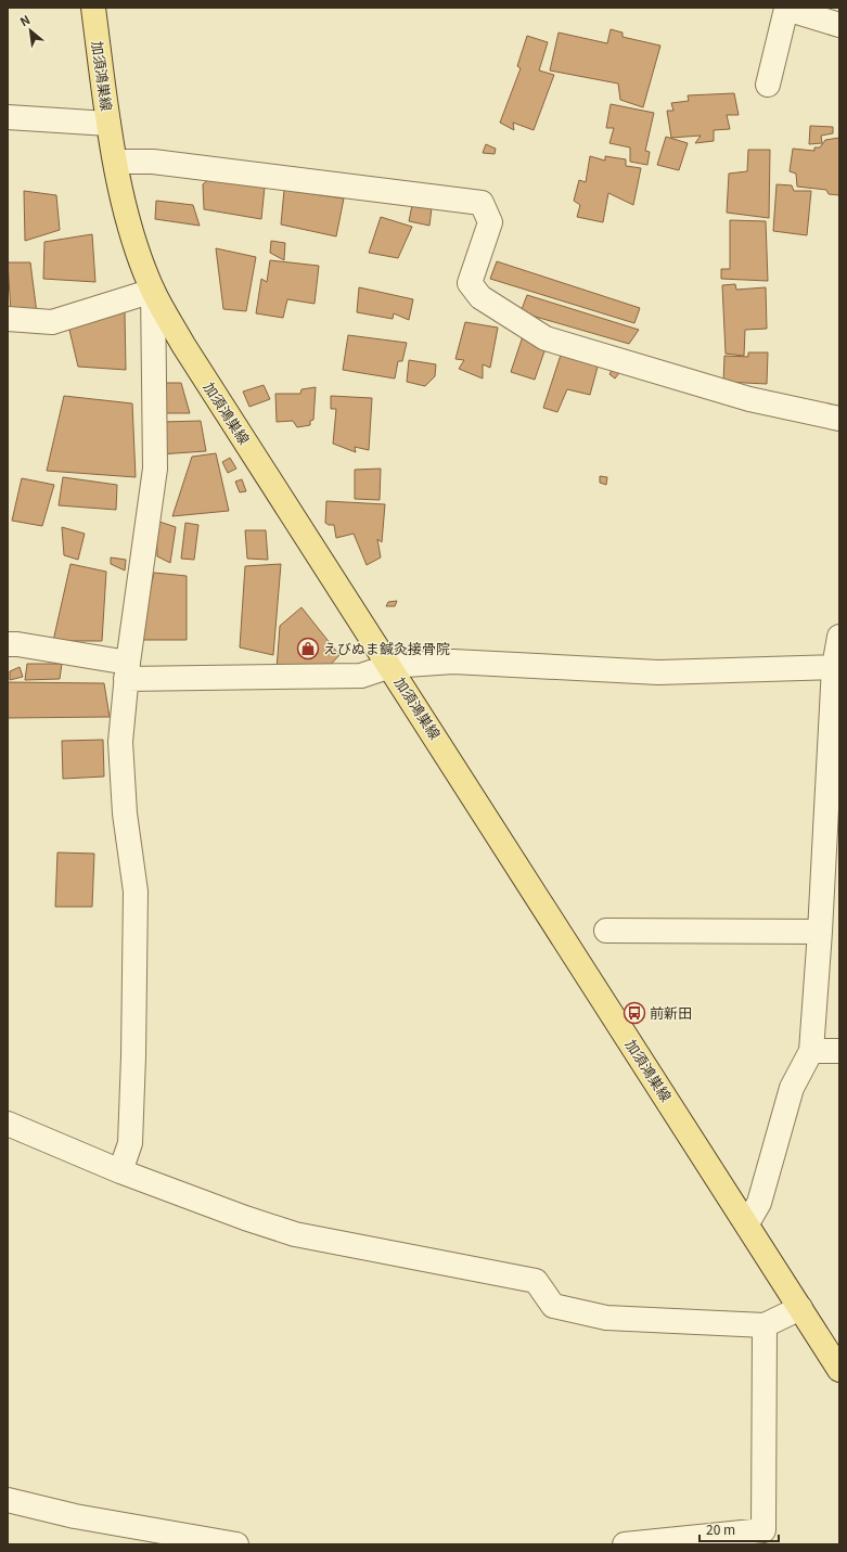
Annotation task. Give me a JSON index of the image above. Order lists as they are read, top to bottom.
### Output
{
  "streets": {
    "main road": ["加須鴻巣線"]
  },
  "places": {
    "shop": ["えびぬま鍼灸接骨院"],
    "bus stop": ["前新田"]
  },
  "scale_bar": "20 m",
  "north": "top left"
}
